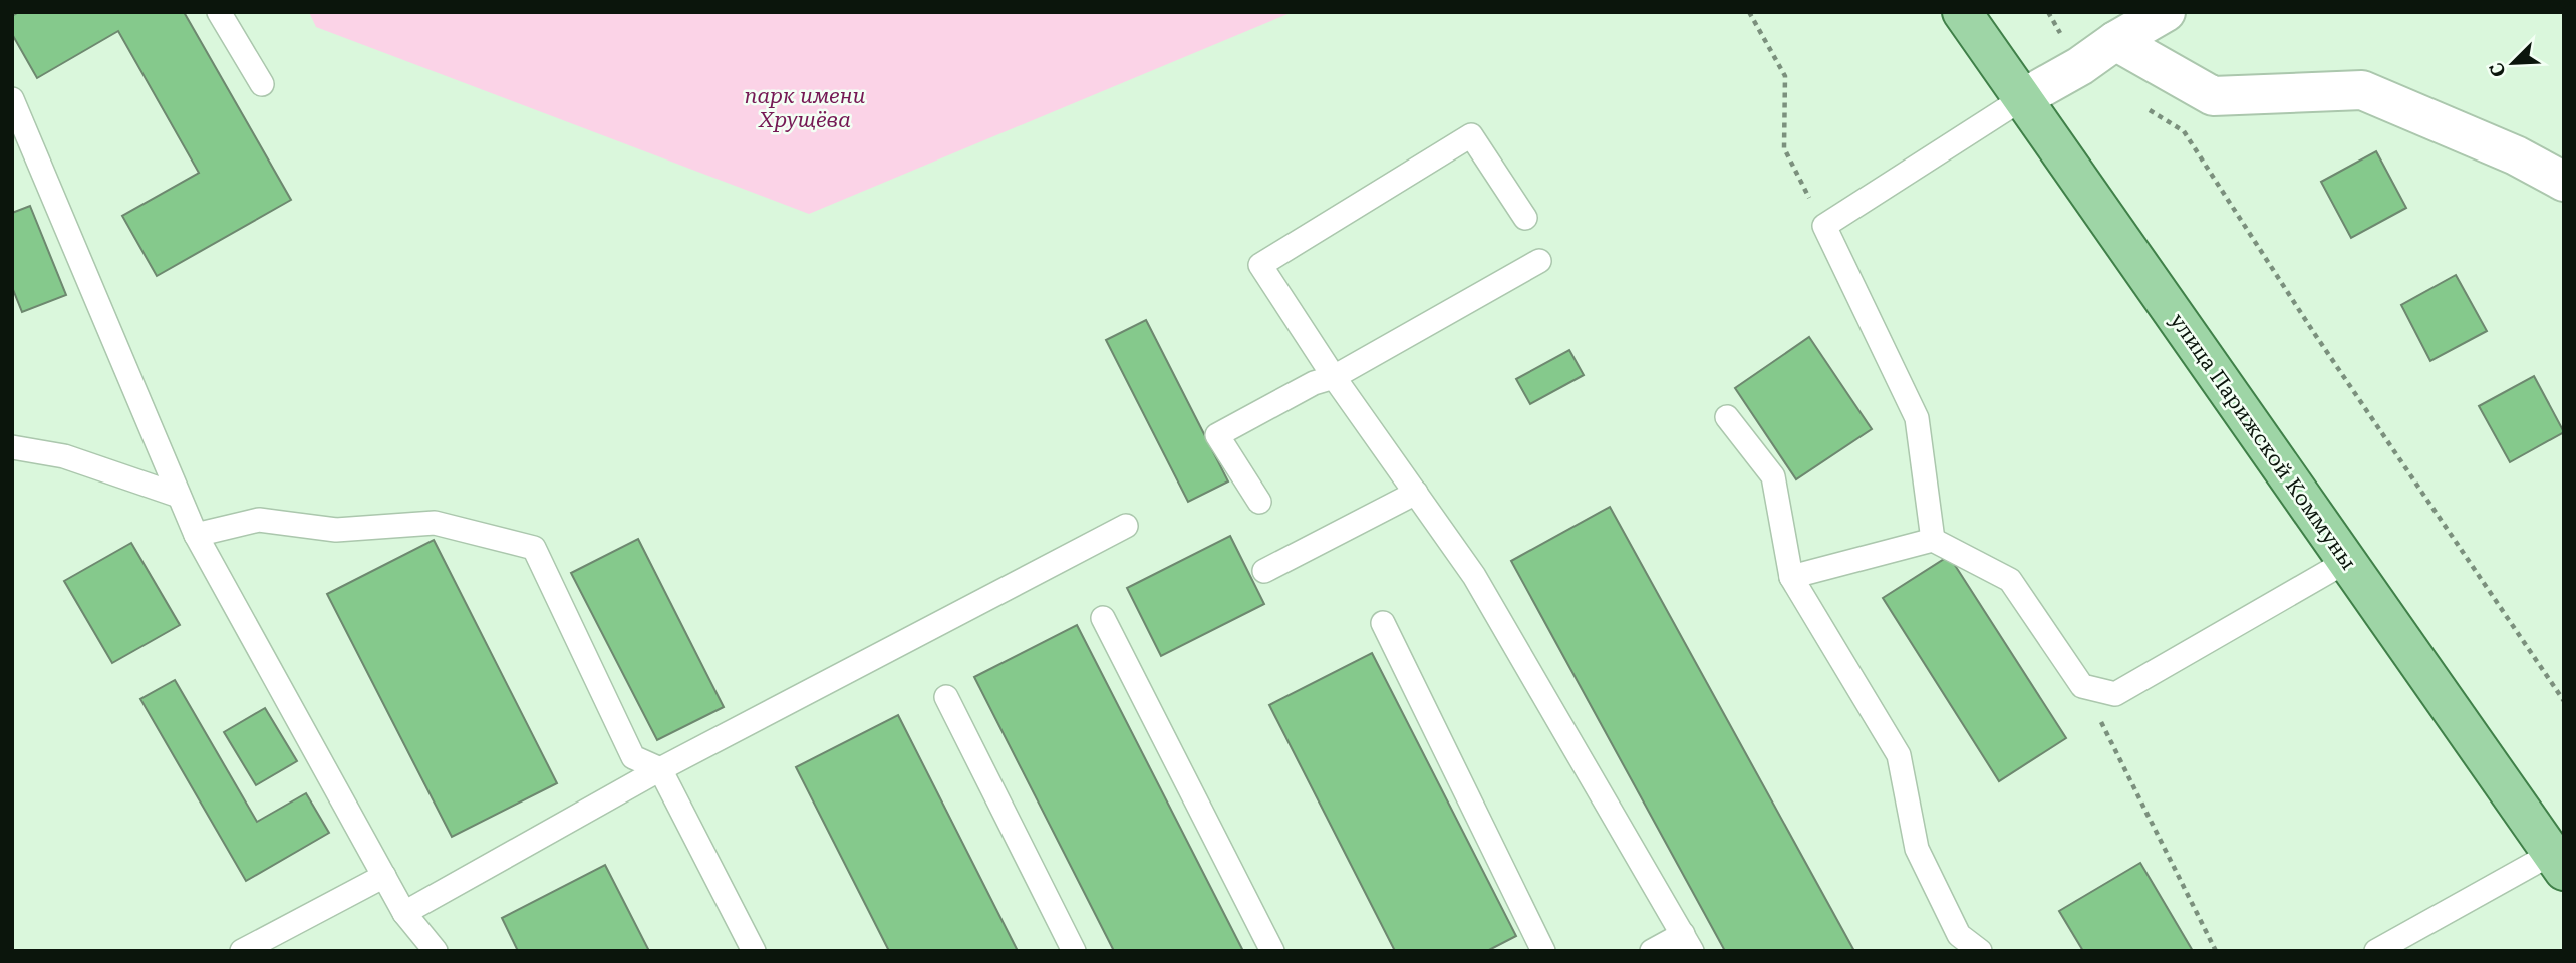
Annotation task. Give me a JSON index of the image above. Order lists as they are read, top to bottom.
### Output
{
  "streets": {
    "main road": ["улица Парижской Коммуны"]
  },
  "parks": ["парк имени Хрущёва"],
  "north": "bottom left"
}
